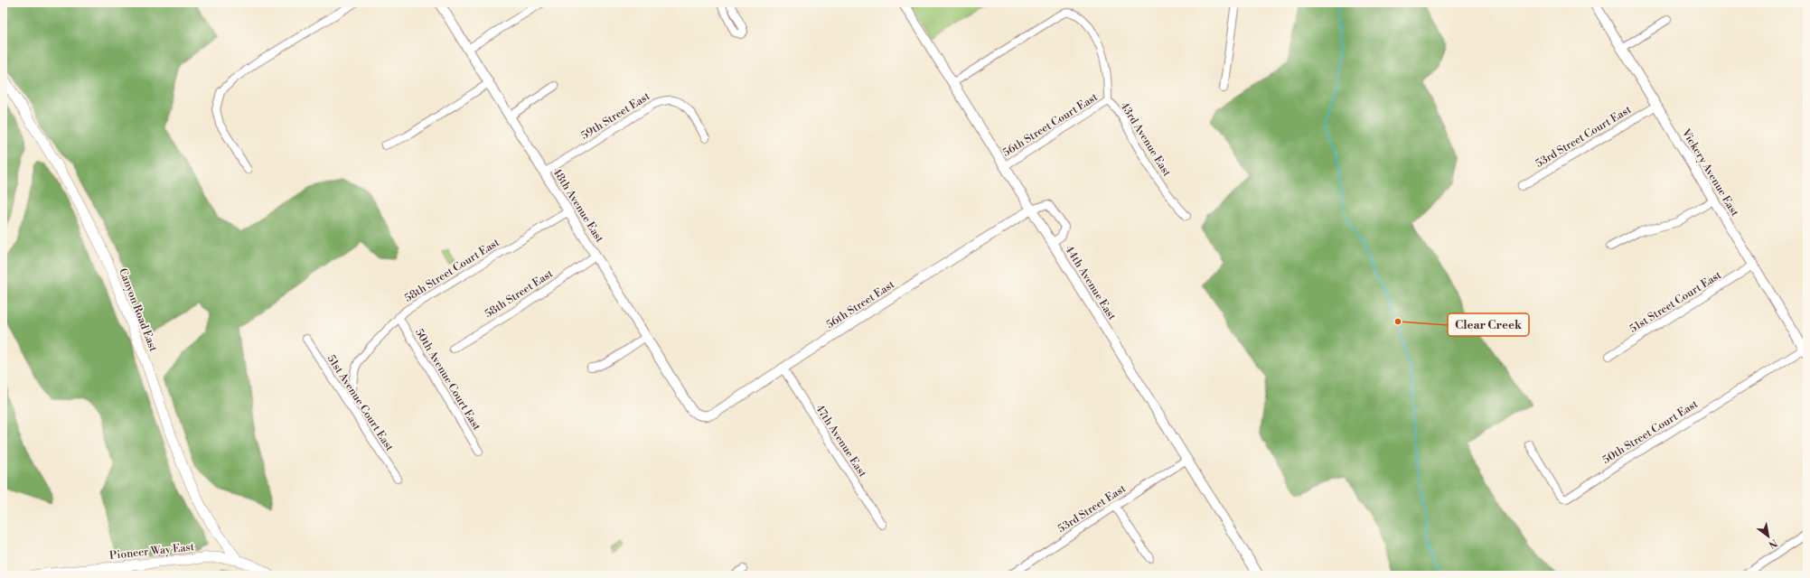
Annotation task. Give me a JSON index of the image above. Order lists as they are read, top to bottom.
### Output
{
  "streets": {
    "main road": ["Canyon Road East", "Pioneer Way East"],
    "street": [
      "59th Street East",
      "56th Street Court East",
      "53rd Street Court East",
      "43rd Avenue East",
      "Vickery Avenue East",
      "48th Avenue East",
      "58th Street Court East",
      "44th Avenue East",
      "58th Street East",
      "51st Street Court East",
      "56th Street East",
      "50th Avenue Court East",
      "51st Avenue Court East",
      "50th Street Court East",
      "47th Avenue East",
      "53rd Street East"
    ]
  },
  "crossings": [
    ["59th Street East", "48th Avenue East"],
    ["56th Street Court East", "43rd Avenue East"],
    ["56th Street Court East", "44th Avenue East"],
    ["53rd Street Court East", "Vickery Avenue East"],
    ["43rd Avenue East", "44th Avenue East"],
    ["Vickery Avenue East", "51st Street Court East"],
    ["Vickery Avenue East", "50th Street Court East"],
    ["48th Avenue East", "58th Street Court East"],
    ["48th Avenue East", "58th Street East"],
    ["48th Avenue East", "56th Street East"],
    ["58th Street Court East", "50th Avenue Court East"],
    ["58th Street Court East", "51st Avenue Court East"],
    ["44th Avenue East", "56th Street East"],
    ["44th Avenue East", "53rd Street East"],
    ["56th Street East", "47th Avenue East"],
    ["Canyon Road East", "Pioneer Way East"]
  ],
  "places": ["Clear Creek"],
  "north": "bottom right"
}
